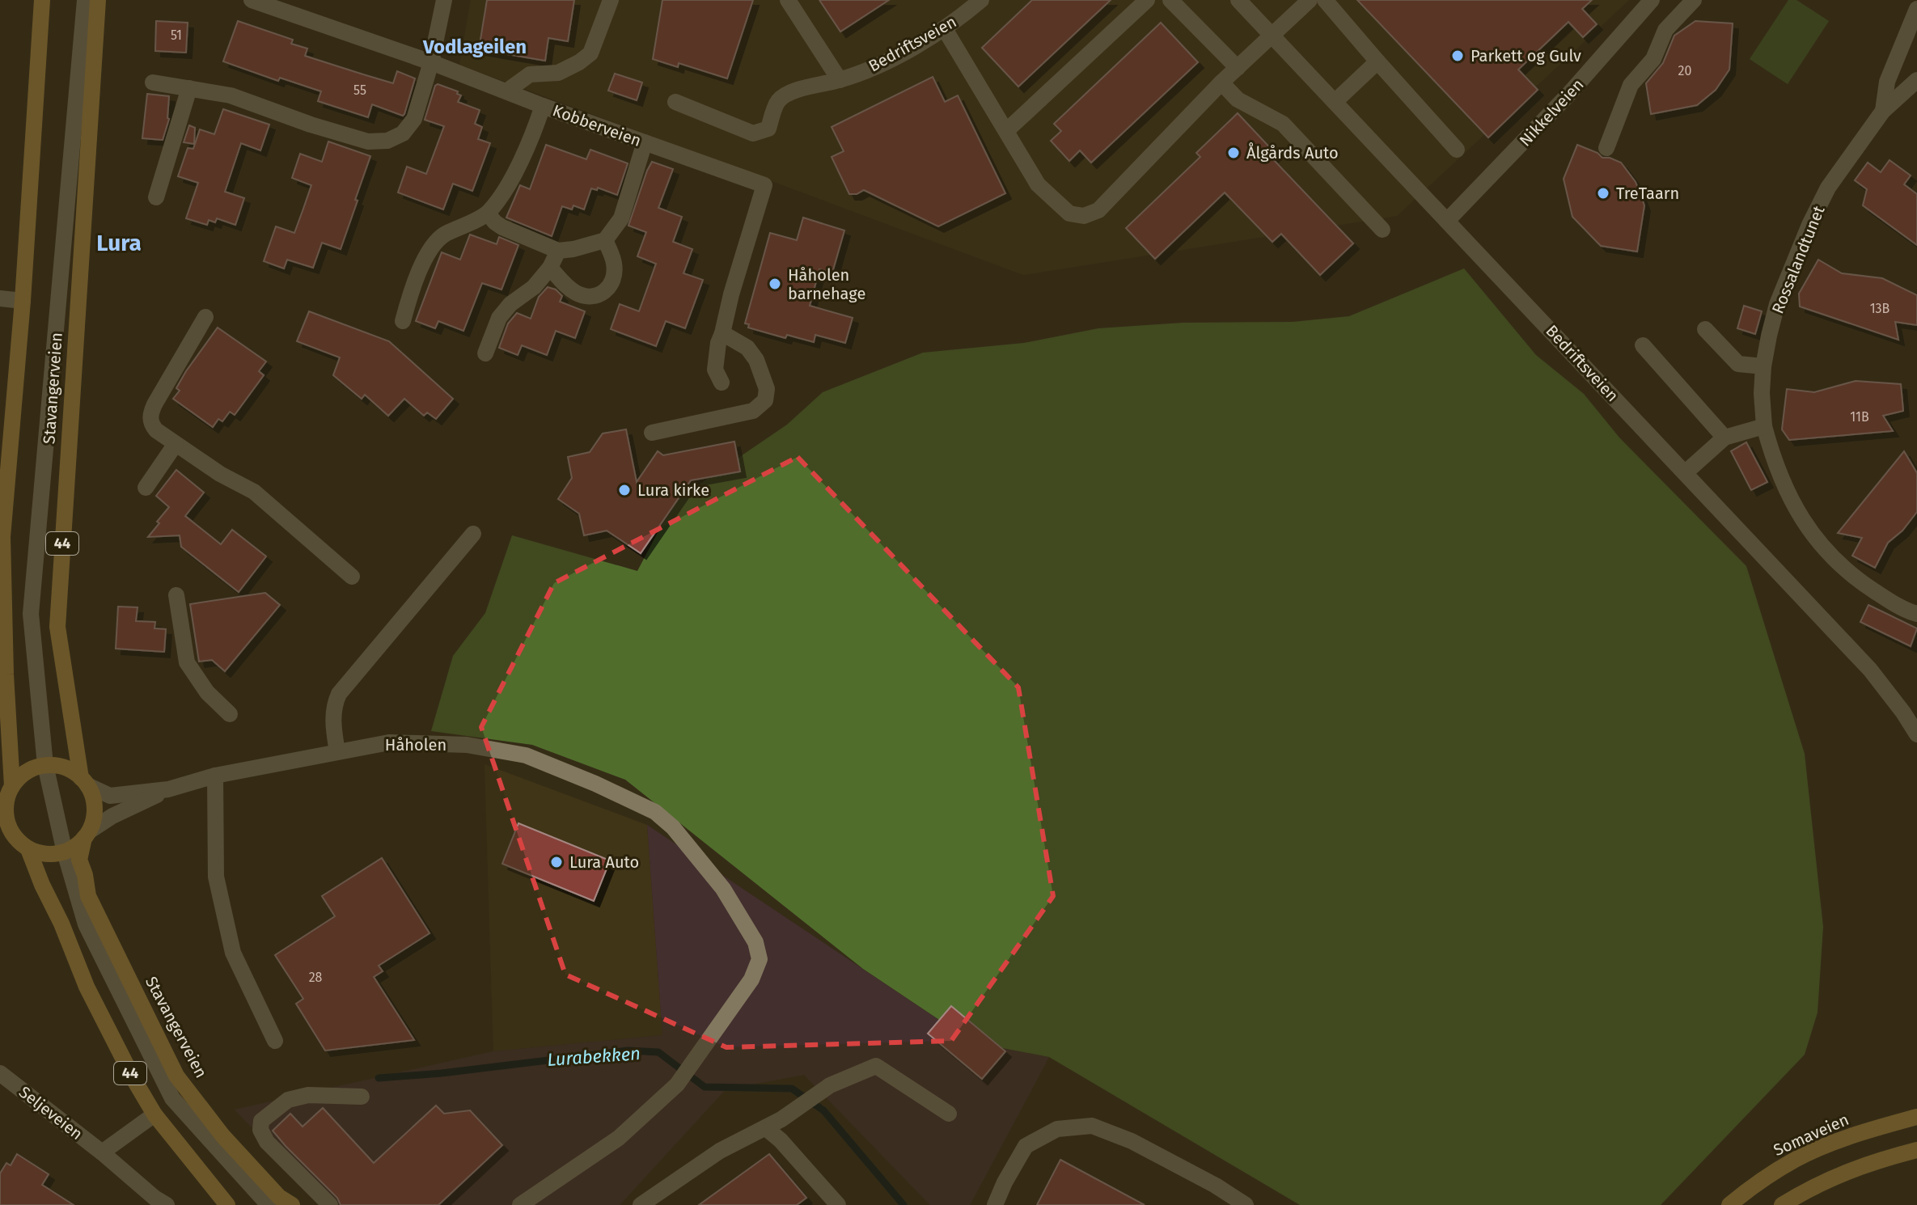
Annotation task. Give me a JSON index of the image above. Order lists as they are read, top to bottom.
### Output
{
  "streets": {
    "main road": ["Stavangerveien", "44", "Somaveien"],
    "street": [
      "Bedriftsveien",
      "Nikkelveien",
      "Kobberveien",
      "Rossalandtunet",
      "Håholen",
      "Seljeveien"
    ]
  },
  "crossings": [
    ["Bedriftsveien", "Nikkelveien"],
    ["Stavangerveien", "Håholen"]
  ],
  "districts": ["Vodlageilen", "Lura"],
  "water": ["Lurabekken"],
  "places": [
    "Parkett og Gulv",
    "Ålgårds Auto",
    "TreTaarn",
    "Håholen barnehage",
    "Lura kirke",
    "Lura Auto"
  ],
  "house_numbers": [
    "51",
    "20",
    "55",
    "13B",
    "11B",
    "28"
  ]
}
